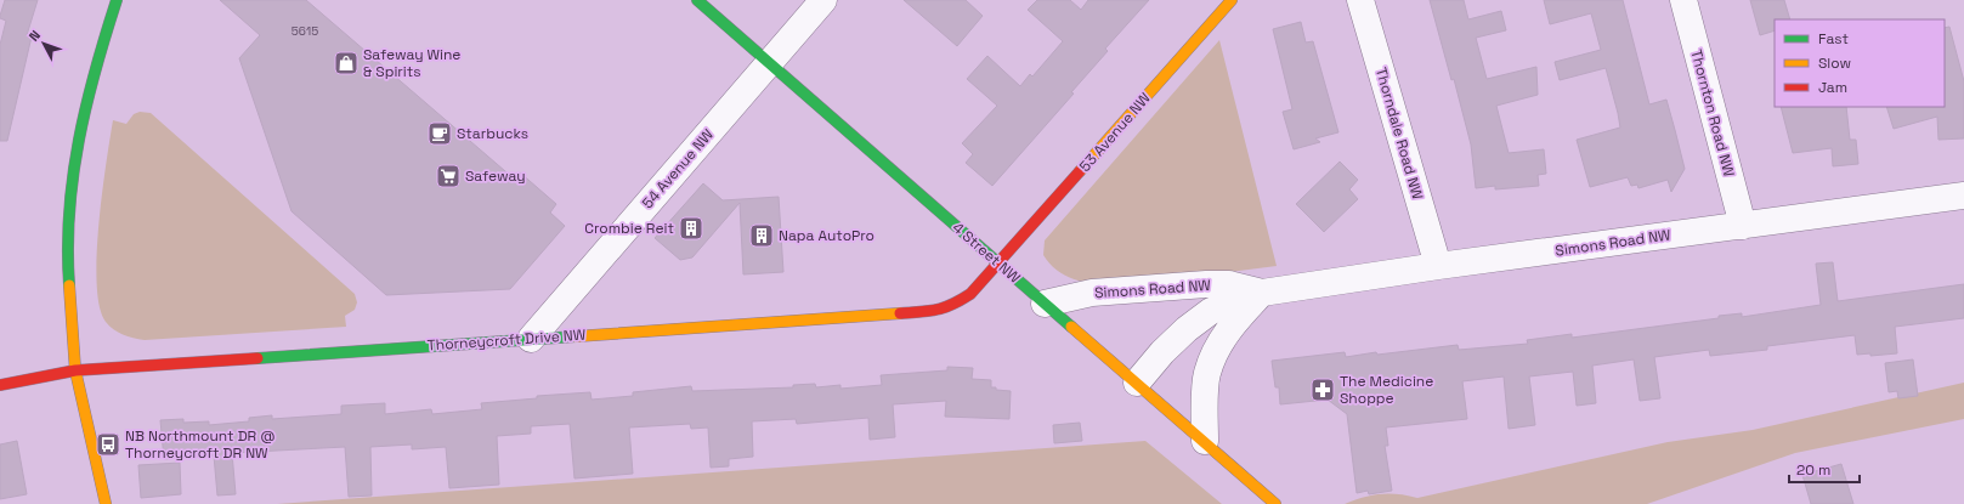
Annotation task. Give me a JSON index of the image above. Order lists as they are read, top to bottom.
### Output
{
  "streets": {
    "street": [
      "Thornton Road NW",
      "53 Avenue NW",
      "Thorndale Road NW",
      "54 Avenue NW",
      "Simons Road NW",
      "4 Street NW",
      "Thorneycroft Drive NW"
    ]
  },
  "crossings": [
    ["Thornton Road NW", "Simons Road NW"],
    ["53 Avenue NW", "4 Street NW"],
    ["53 Avenue NW", "Thorneycroft Drive NW"],
    ["Thorndale Road NW", "Simons Road NW"],
    ["54 Avenue NW", "4 Street NW"],
    ["54 Avenue NW", "Thorneycroft Drive NW"],
    ["Simons Road NW", "4 Street NW"],
    ["4 Street NW", "Thorneycroft Drive NW"]
  ],
  "places": {
    "shop": ["Safeway Wine & Spirits"],
    "cafe": ["Starbucks"],
    "supermarket": ["Safeway"],
    "building": ["Crombie Reit", "Napa AutoPro"],
    "pharmacy": ["The Medicine Shoppe"],
    "bus stop": ["NB Northmount DR @ Thorneycroft DR NW"]
  },
  "house_numbers": ["5615"],
  "legend": ["Fast", "Slow", "Jam"],
  "scale_bar": "20 m",
  "north": "top left"
}
